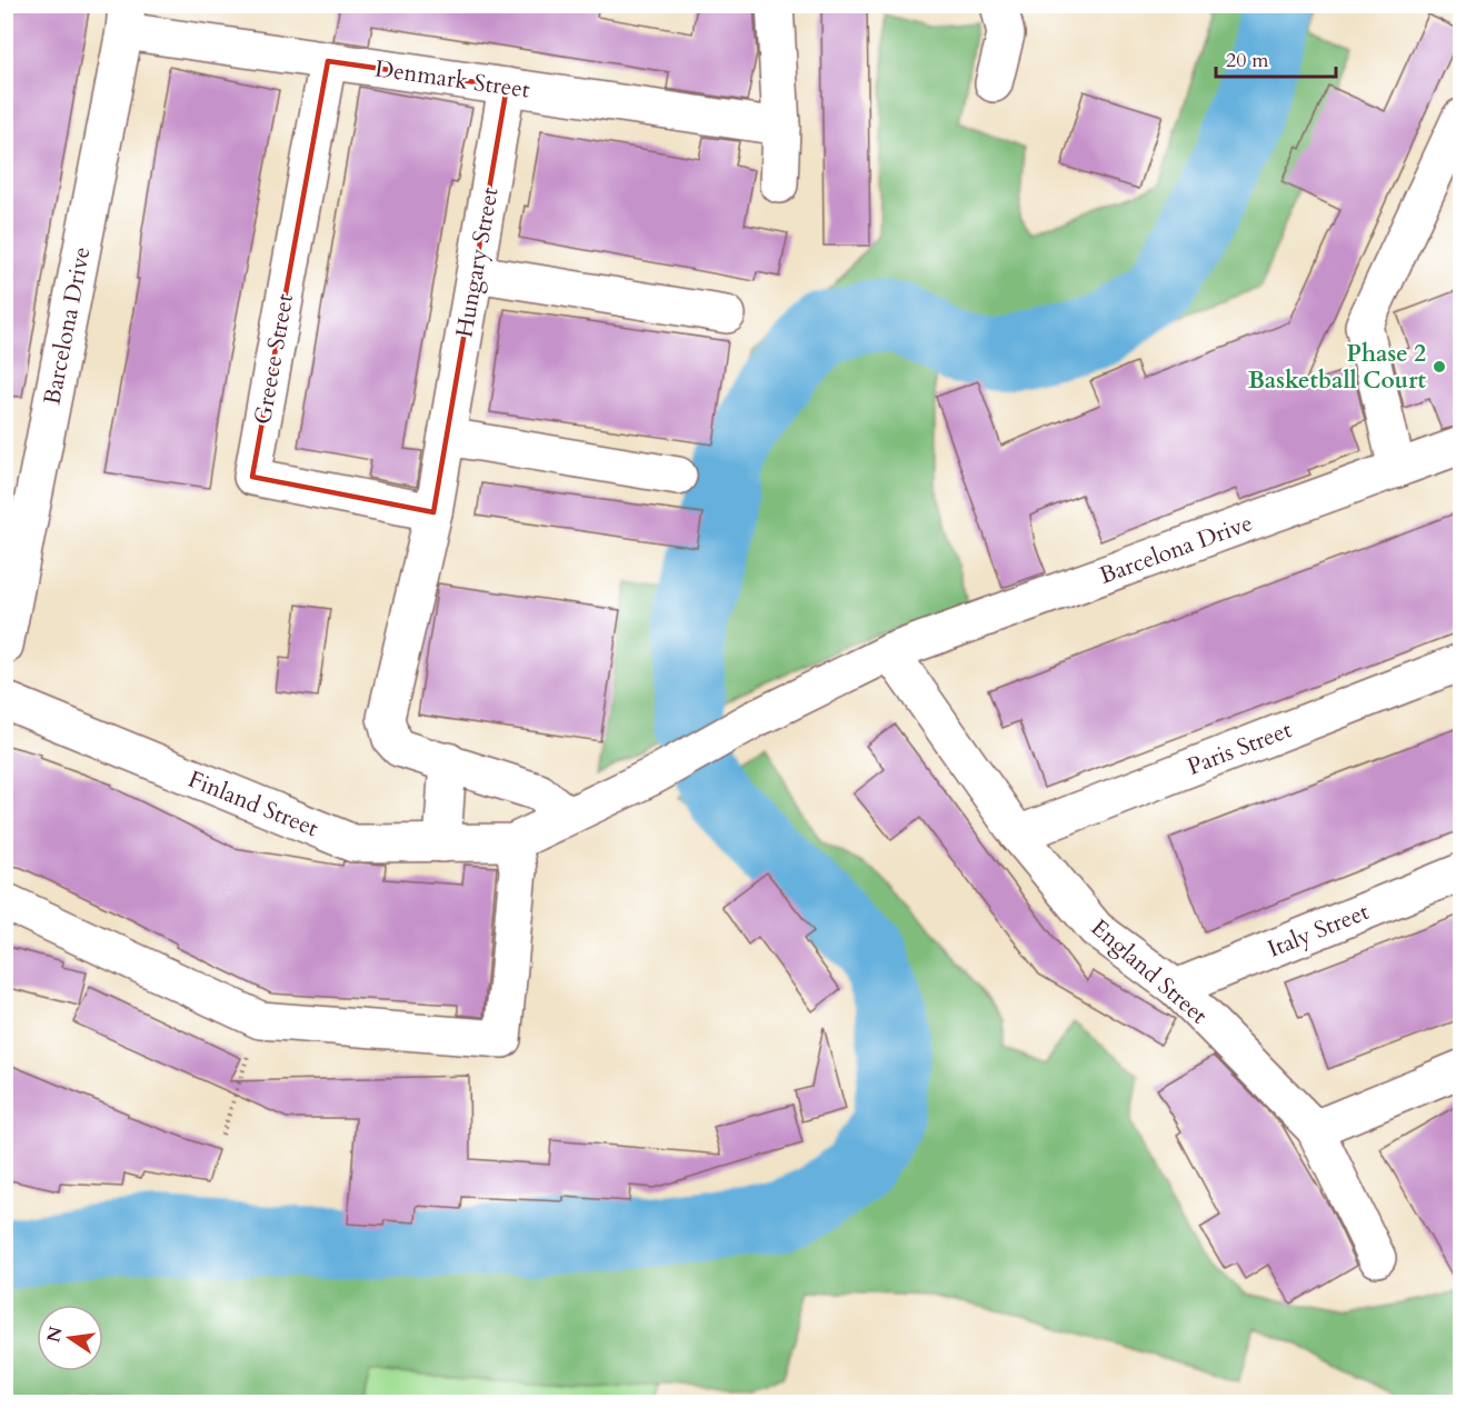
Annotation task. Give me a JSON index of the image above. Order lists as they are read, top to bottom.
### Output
{
  "streets": {
    "street": [
      "Denmark Street",
      "Hungary Street",
      "Barcelona Drive",
      "Greece Street",
      "Paris Street",
      "Finland Street",
      "Italy Street",
      "England Street"
    ]
  },
  "crossings": [
    ["Denmark Street", "Hungary Street"],
    ["Denmark Street", "Barcelona Drive"],
    ["Denmark Street", "Greece Street"],
    ["Hungary Street", "Barcelona Drive"],
    ["Hungary Street", "Greece Street"],
    ["Barcelona Drive", "Finland Street"],
    ["Barcelona Drive", "England Street"],
    ["Paris Street", "England Street"],
    ["Italy Street", "England Street"]
  ],
  "places": ["Phase 2 Basketball Court"],
  "scale_bar": "20 m",
  "north": "left"
}
